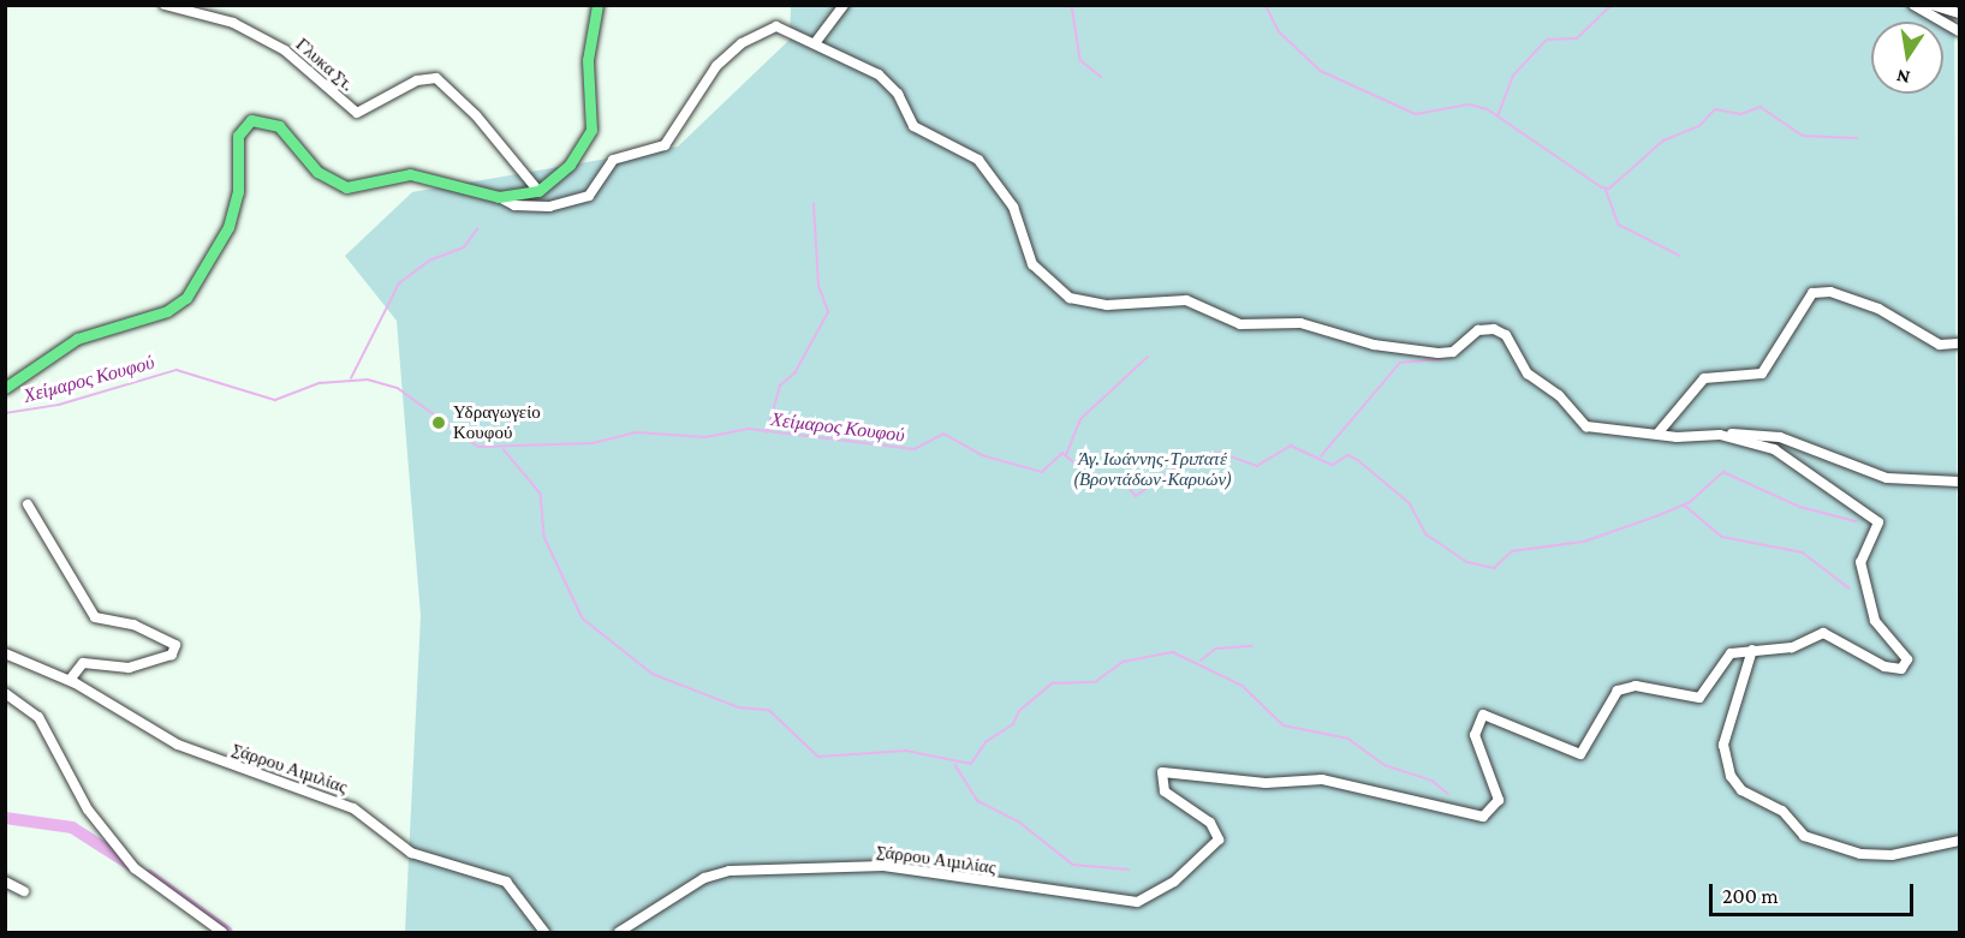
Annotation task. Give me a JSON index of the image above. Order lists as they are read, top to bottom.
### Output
{
  "streets": {
    "street": ["Γλυκα Στ.", "Σάρρου Αιμιλίας"]
  },
  "water": ["Χείμαρος Κουφού"],
  "parks": ["Άγ. Ιωάννης-Τριπατέ (Βροντάδων-Καρυών)"],
  "places": ["Υδραγωγείο Κουφού"],
  "scale_bar": "200 m",
  "north": "bottom"
}
